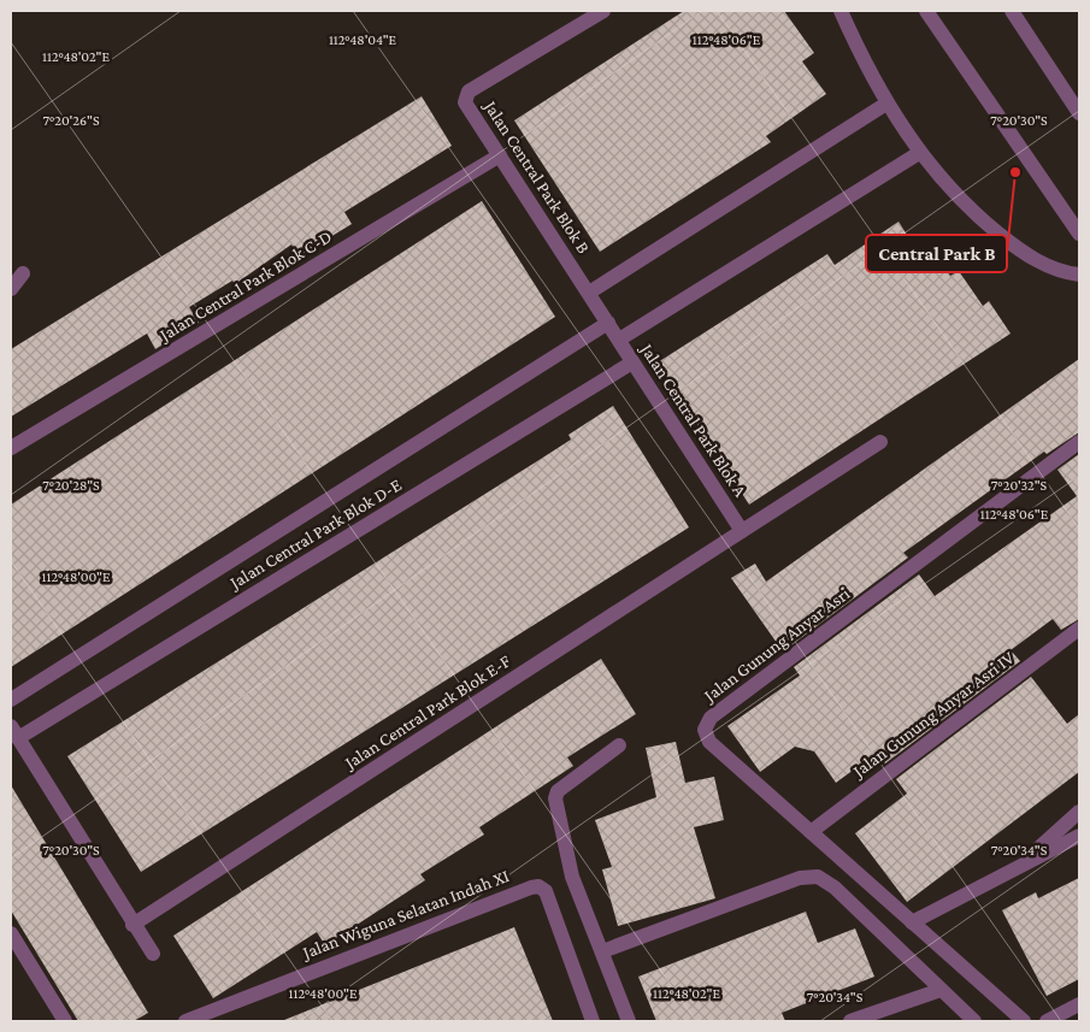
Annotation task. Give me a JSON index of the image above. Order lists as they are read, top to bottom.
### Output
{
  "streets": {
    "street": [
      "Jalan Central Park Blok B",
      "Jalan Central Park Blok C-D",
      "Jalan Central Park Blok A",
      "Jalan Central Park Blok D-E",
      "Jalan Gunung Anyar Asri",
      "Jalan Central Park Blok E-F",
      "Jalan Gunung Anyar Asri IV",
      "Jalan Wiguna Selatan Indah XI"
    ]
  },
  "crossings": [
    ["Jalan Central Park Blok B", "Jalan Central Park Blok C-D"],
    ["Jalan Central Park Blok B", "Jalan Central Park Blok A"],
    ["Jalan Central Park Blok B", "Jalan Central Park Blok D-E"],
    ["Jalan Central Park Blok A", "Jalan Central Park Blok D-E"],
    ["Jalan Central Park Blok A", "Jalan Central Park Blok E-F"],
    ["Jalan Gunung Anyar Asri", "Jalan Gunung Anyar Asri IV"]
  ],
  "places": ["Central Park B"],
  "coordinates": [
    "112°48'04\"E",
    "112°48'06\"E",
    "112°48'02\"E",
    "7°20'26\"S",
    "7°20'30\"S",
    "7°20'28\"S",
    "7°20'32\"S",
    "112°48'00\"E",
    "7°20'34\"S"
  ]
}
